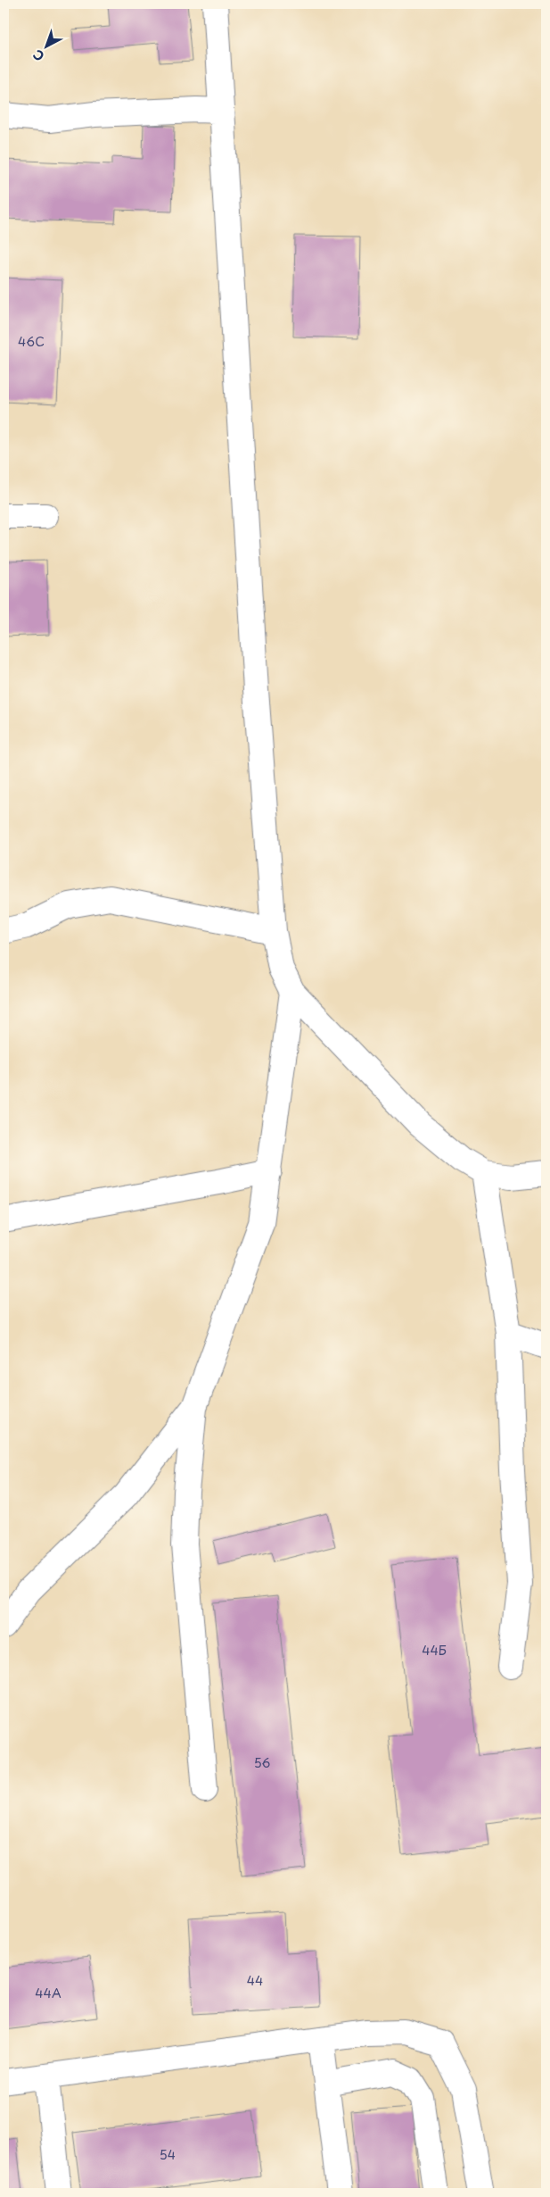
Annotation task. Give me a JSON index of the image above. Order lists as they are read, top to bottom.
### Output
{
  "house_numbers": [
    "46С",
    "44Б",
    "56",
    "44",
    "44А",
    "54"
  ],
  "north": "bottom left"
}
